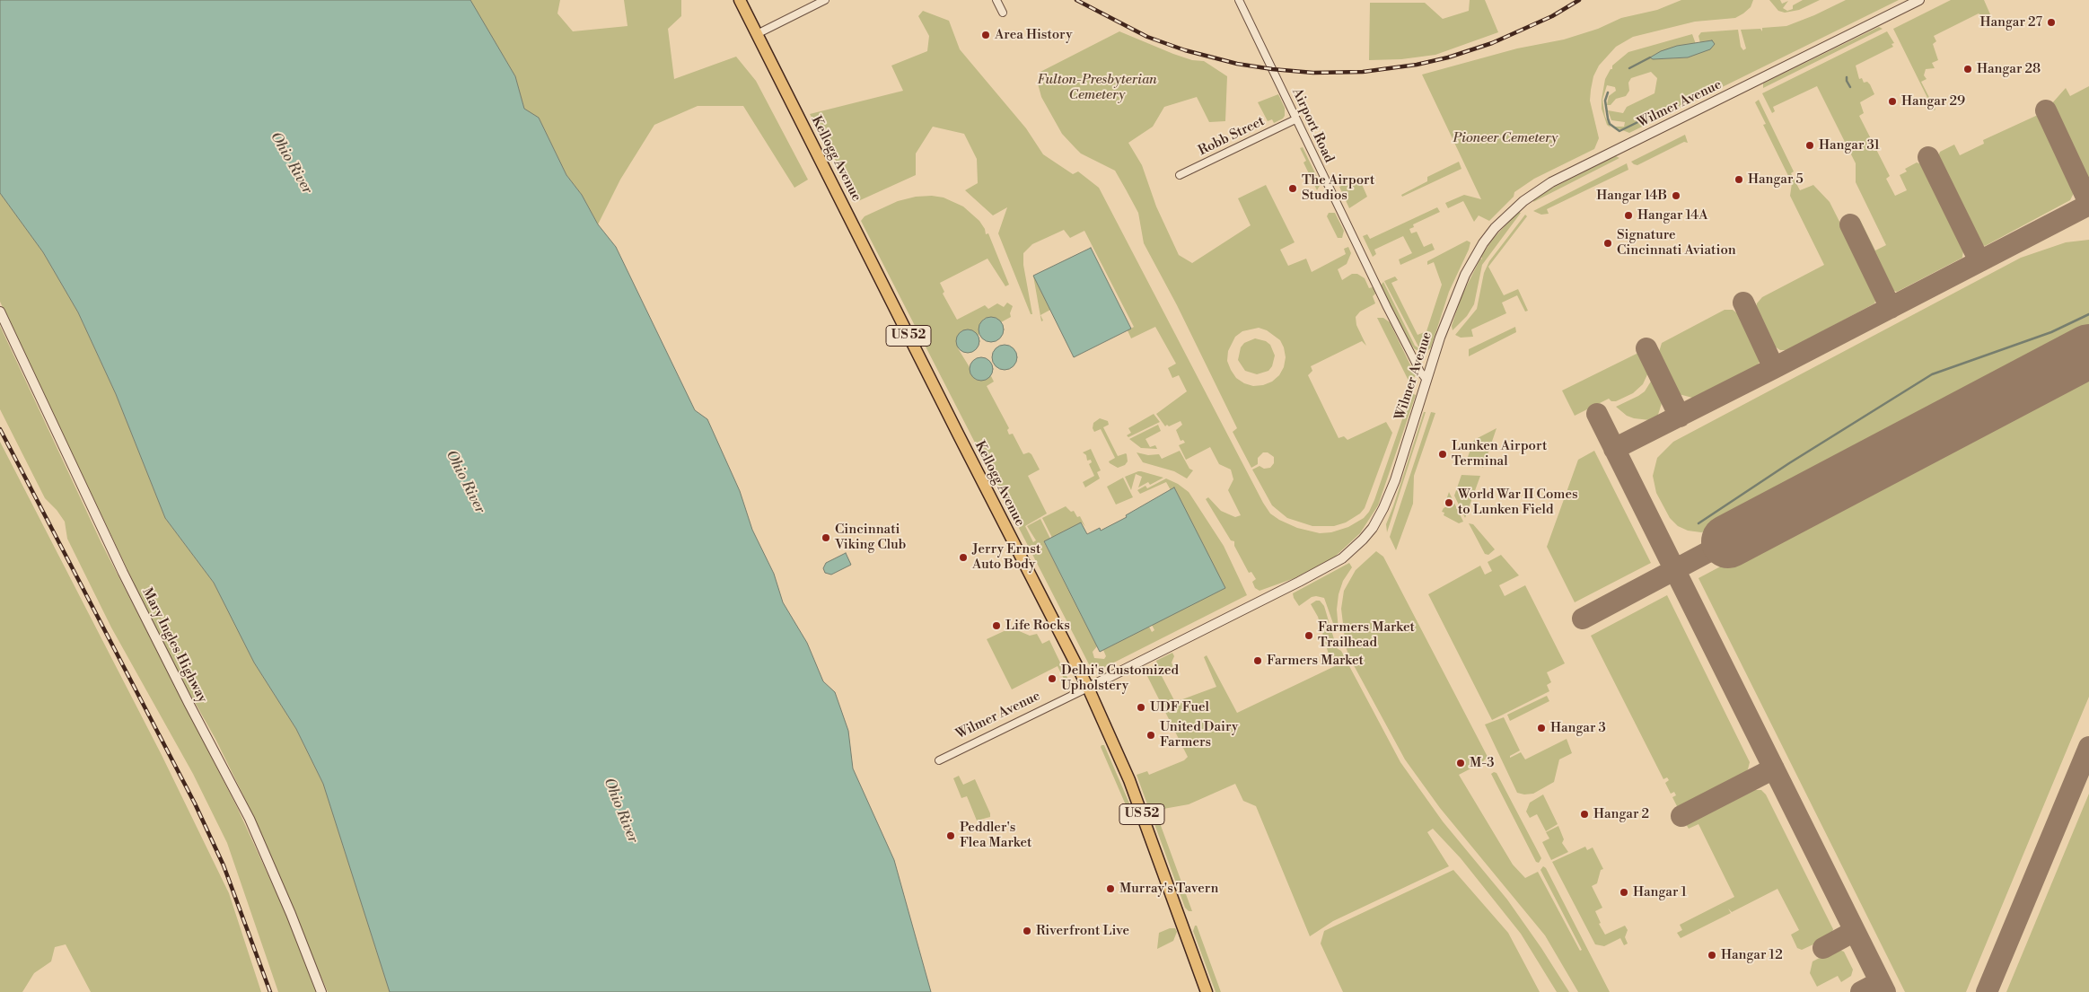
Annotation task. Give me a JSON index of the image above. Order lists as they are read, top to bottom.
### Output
{
  "streets": {
    "main road": ["Kellogg Avenue", "US 52"],
    "street": [
      "Wilmer Avenue",
      "Airport Road",
      "Robb Street",
      "Mary Ingles Highway"
    ]
  },
  "crossings": [
    ["Wilmer Avenue", "Airport Road"],
    ["Wilmer Avenue", "Kellogg Avenue"],
    ["Airport Road", "Robb Street"]
  ],
  "water": ["Ohio River"],
  "parks": ["Fulton-Presbyterian Cemetery", "Pioneer Cemetery"],
  "places": [
    "Hangar 27",
    "Area History",
    "Hangar 28",
    "Hangar 29",
    "Hangar 31",
    "Hangar 5",
    "The Airport Studios",
    "Hangar 14B",
    "Hangar 14A",
    "Signature Cincinnati Aviation",
    "Lunken Airport Terminal",
    "World War II Comes to Lunken Field",
    "Cincinnati Viking Club",
    "Jerry Ernst Auto Body",
    "Life Rocks",
    "Farmers Market Trailhead",
    "Farmers Market",
    "Delhi's Customized Upholstery",
    "UDF Fuel",
    "Hangar 3",
    "United Dairy Farmers",
    "M-3",
    "Hangar 2",
    "Peddler's Flea Market",
    "Murray's Tavern",
    "Hangar 1",
    "Riverfront Live",
    "Hangar 12"
  ]
}
